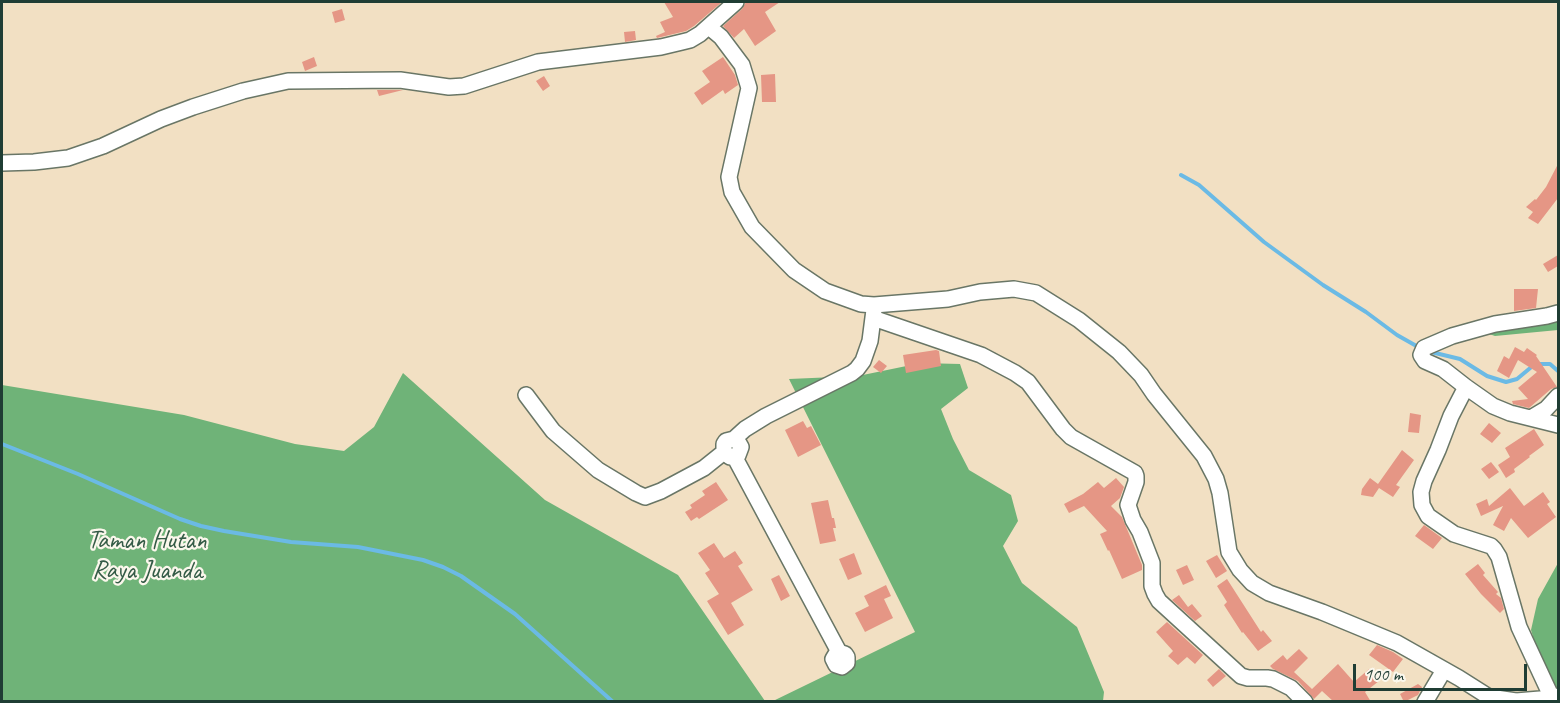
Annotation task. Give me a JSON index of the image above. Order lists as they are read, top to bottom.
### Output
{
  "parks": ["Taman Hutan Raya Juanda"],
  "scale_bar": "100 m"
}
